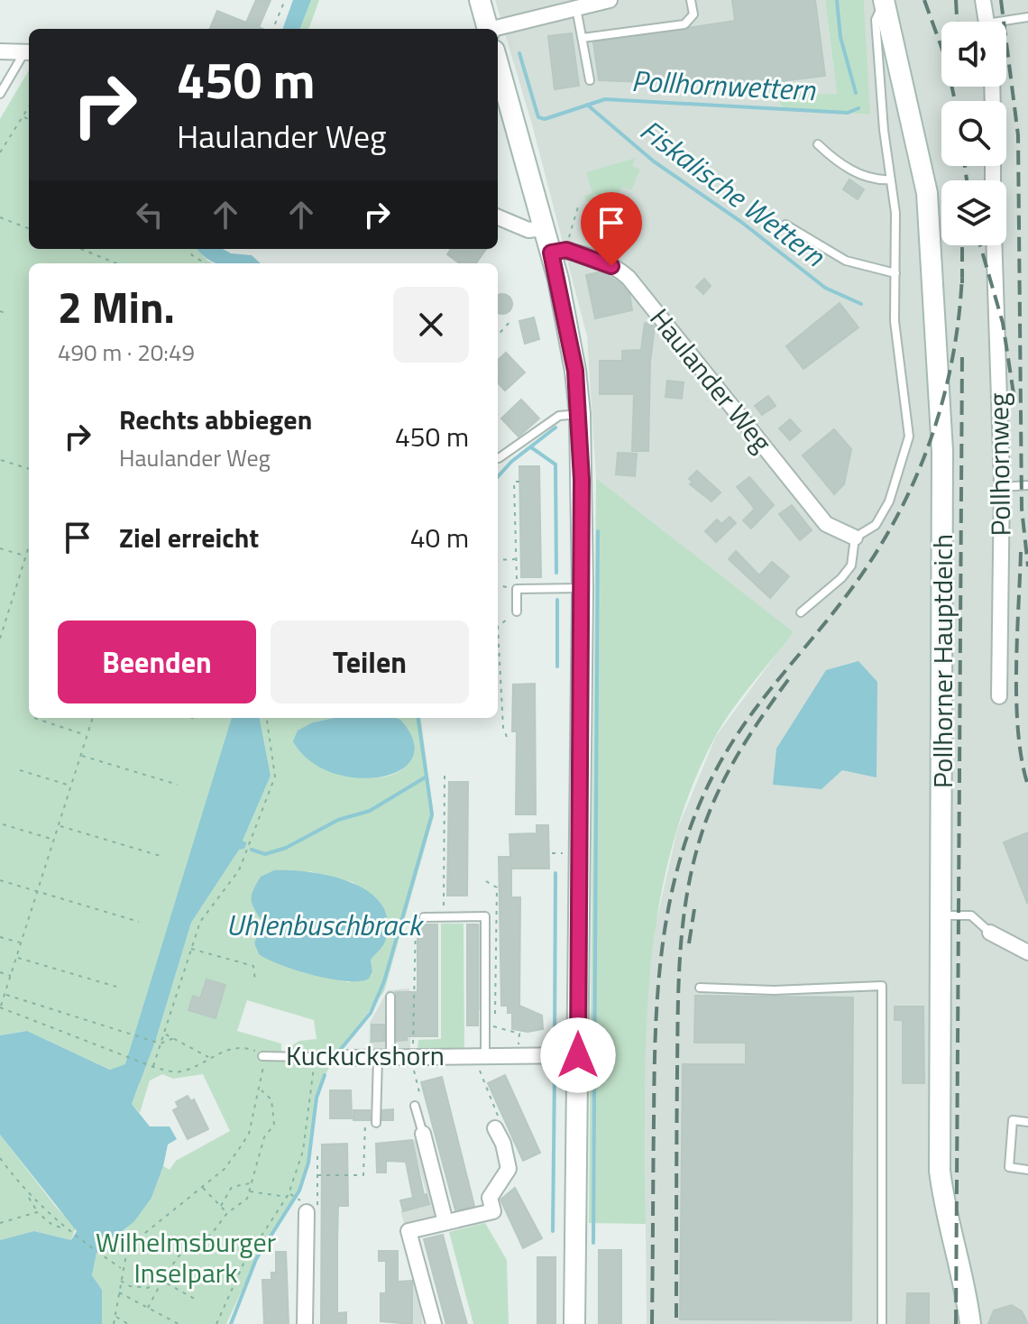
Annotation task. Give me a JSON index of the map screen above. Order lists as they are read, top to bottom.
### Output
{
  "streets": {
    "main road": ["Pollhorner Hauptdeich"],
    "street": ["Haulander Weg", "Pollhornweg", "Kuckuckshorn"]
  },
  "water": ["Pollhornwettern", "Fiskalische Wettern", "Uhlenbuschbrack"],
  "parks": ["Wilhelmsburger Inselpark"],
  "page": {
    "turn": ["450 m", "Haulander Weg"],
    "heading": ["2 Min.", "490 m · 20:49"],
    "list": [
      {
        "name": "Rechts abbiegen",
        "note": "Haulander Weg",
        "value": "450 m"
      },
      {
        "name": "Ziel erreicht",
        "value": "40 m"
      }
    ],
    "buttons": ["Beenden", "Teilen"]
  }
}
